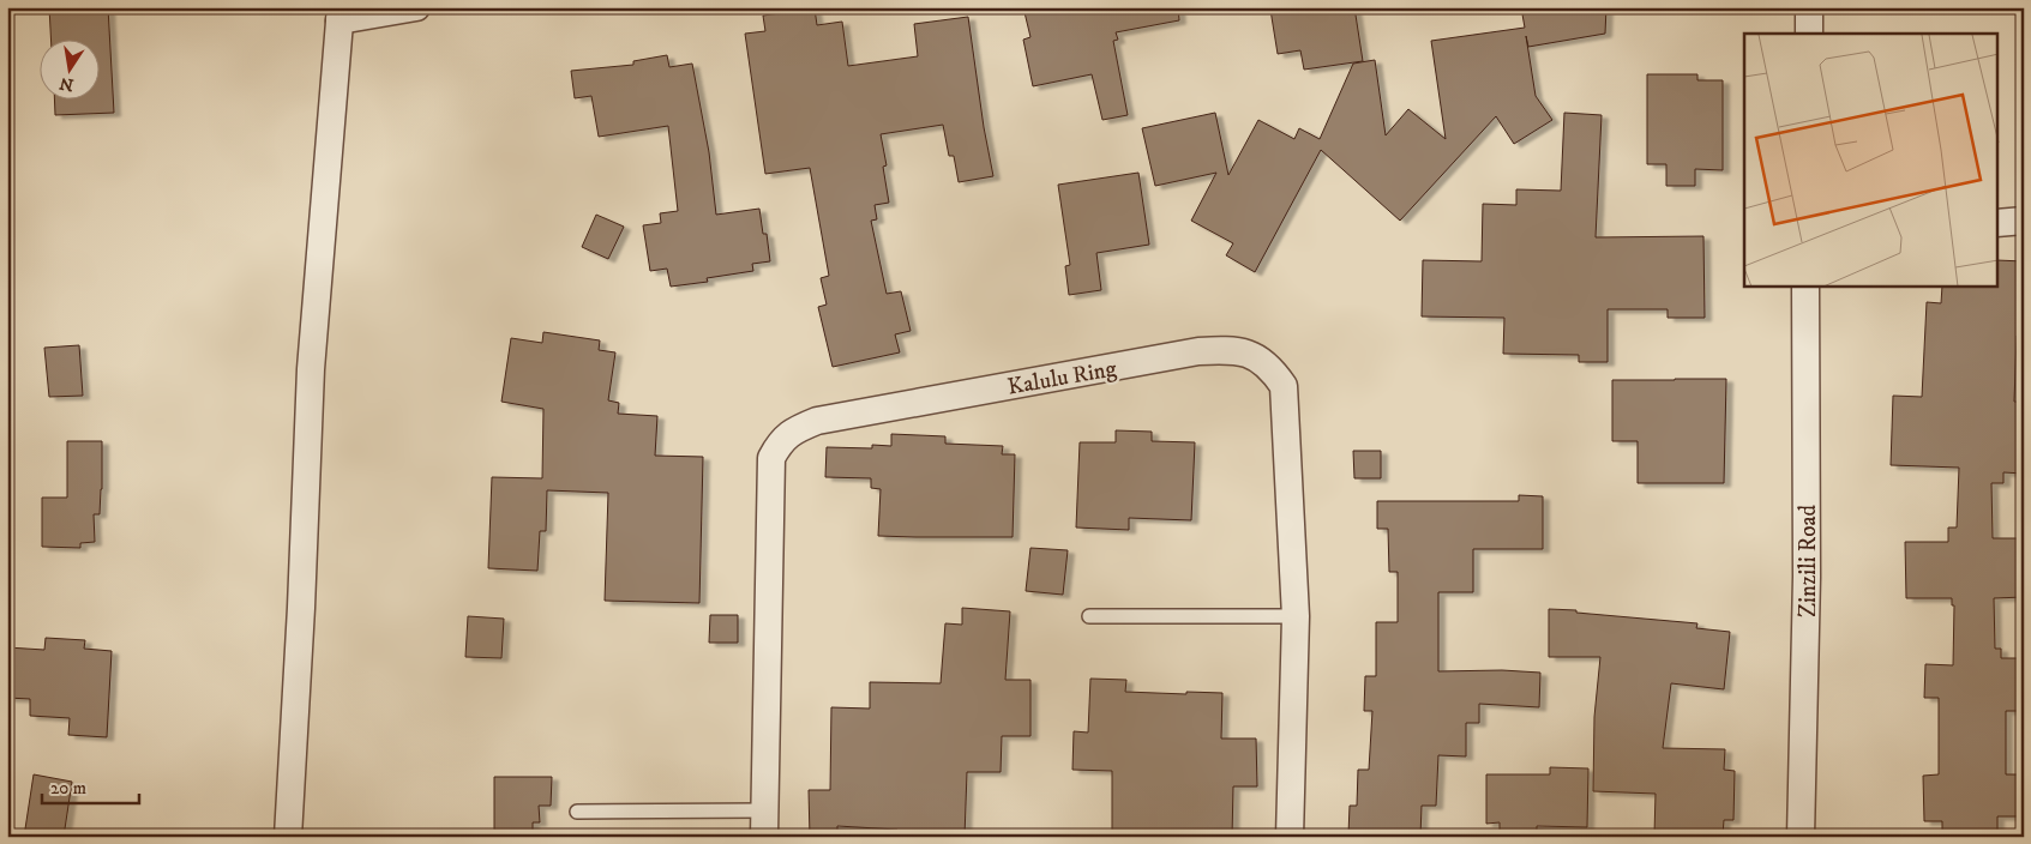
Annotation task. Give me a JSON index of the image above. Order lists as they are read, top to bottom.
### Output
{
  "streets": {
    "street": ["Kalulu Ring", "Zinzili Road"]
  },
  "scale_bar": "20 m",
  "north": "bottom"
}
